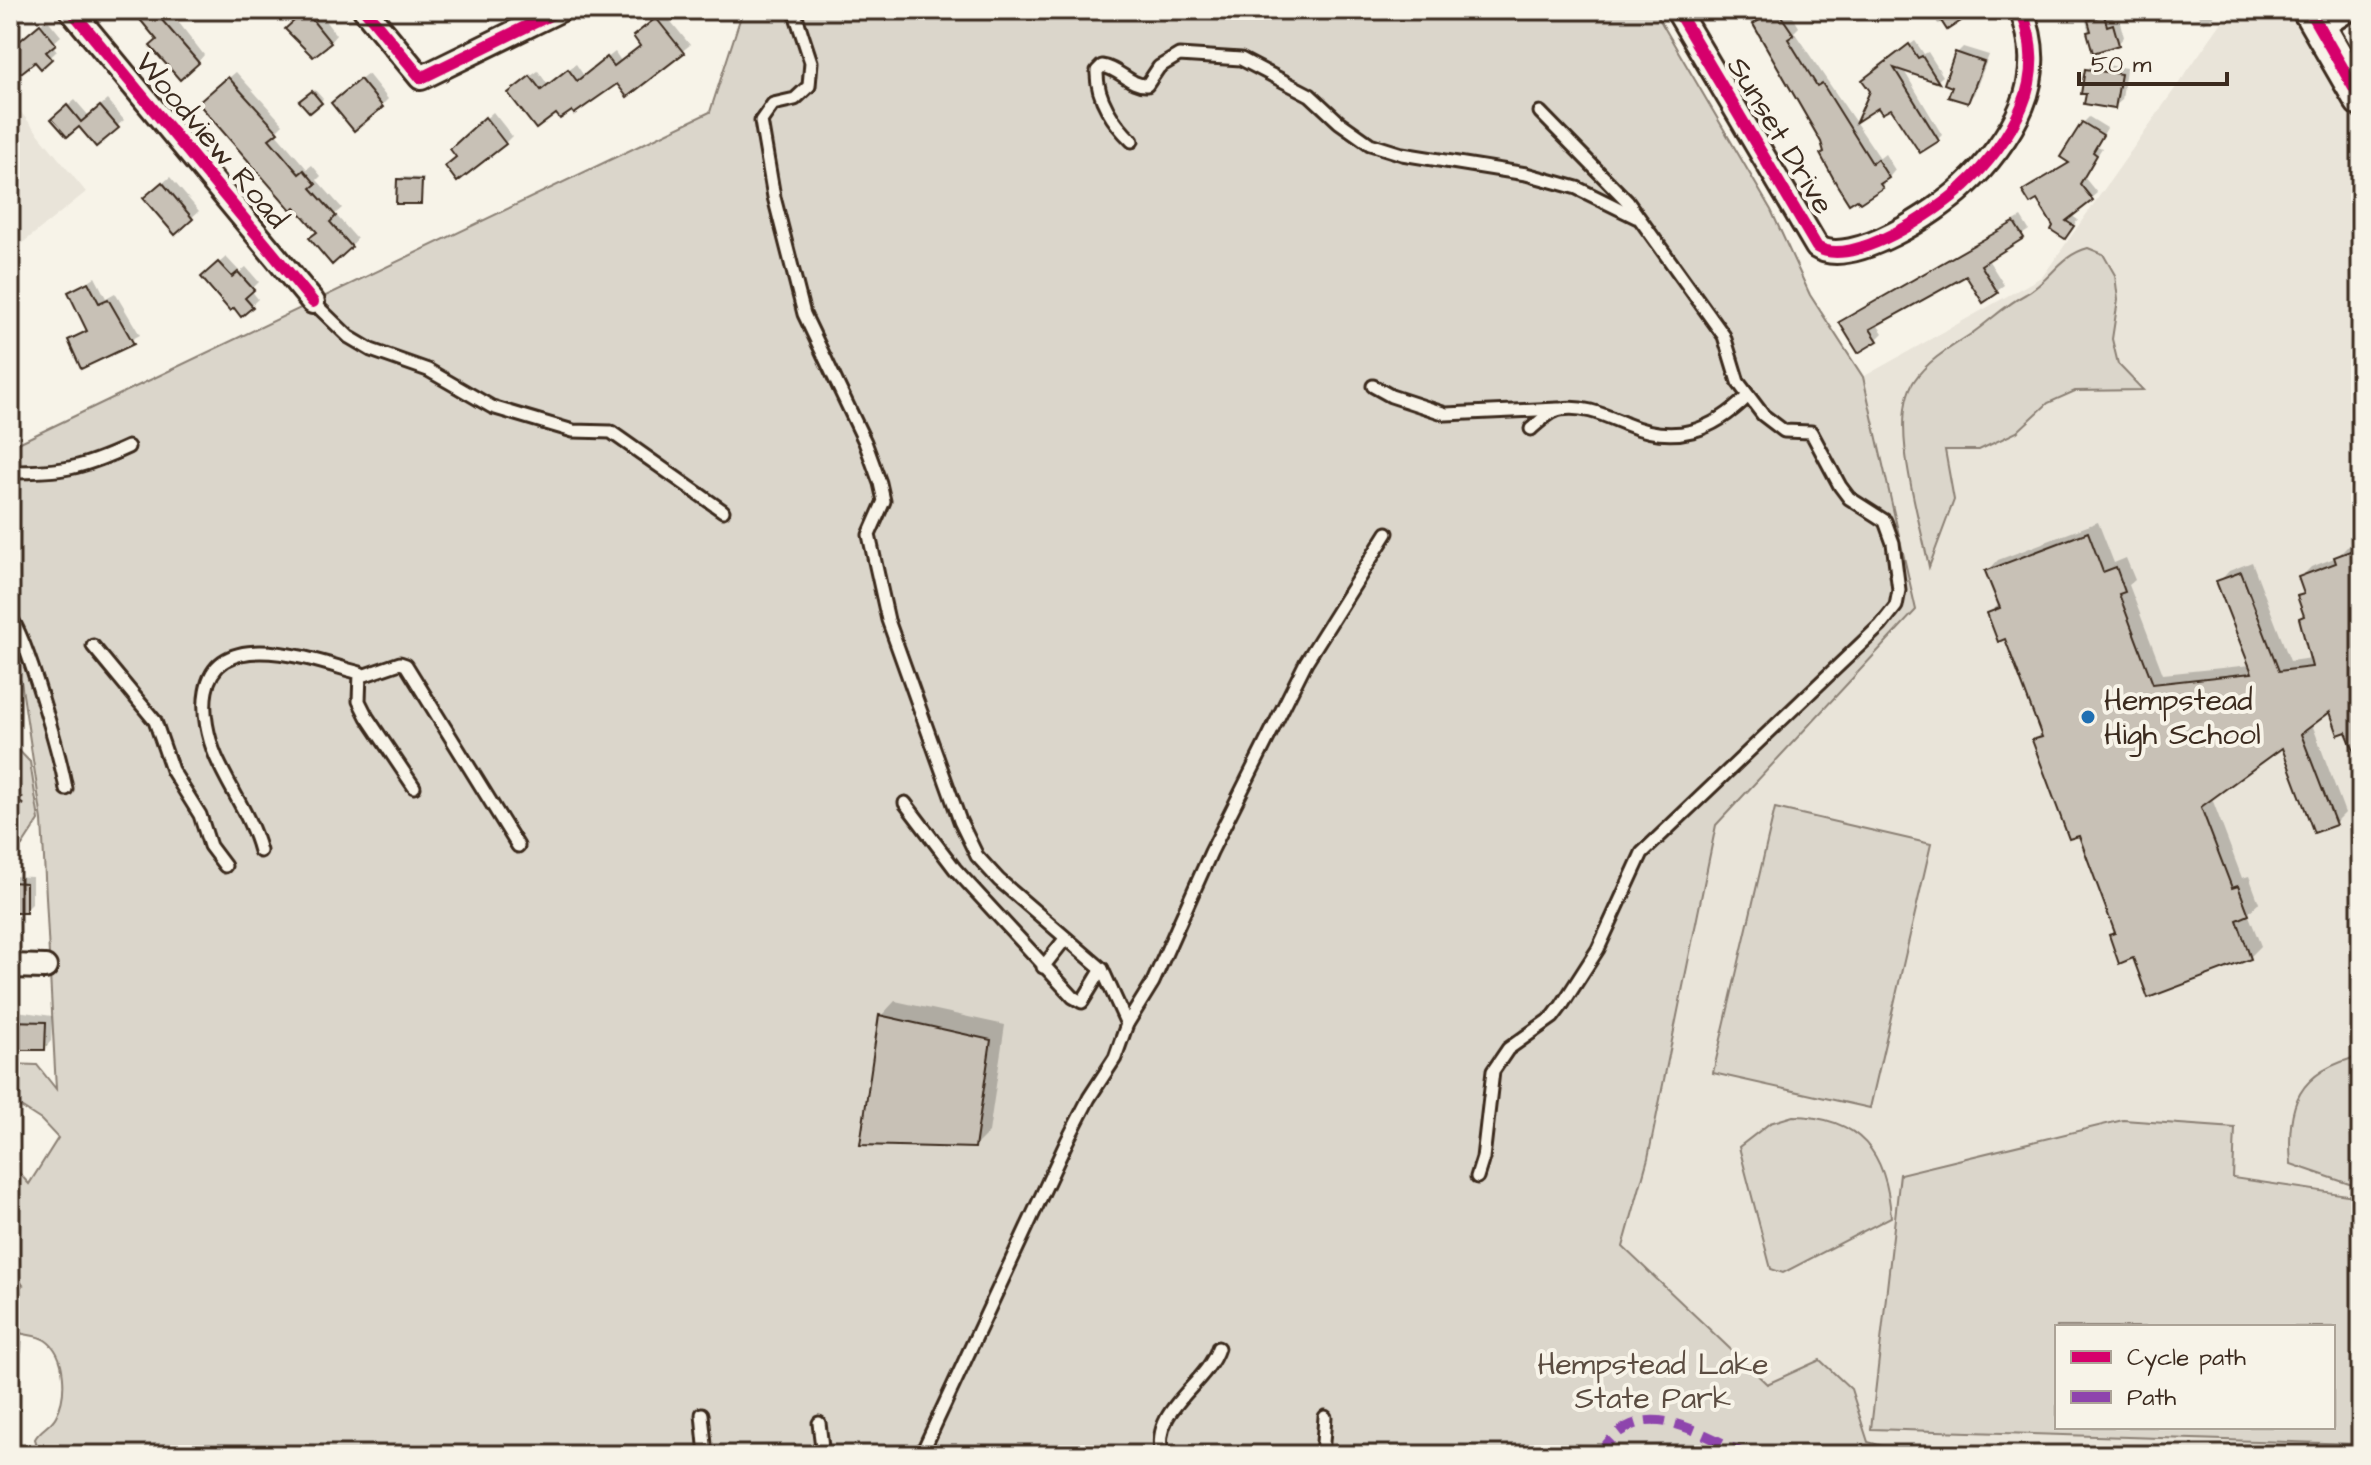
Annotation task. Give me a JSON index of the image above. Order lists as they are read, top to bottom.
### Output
{
  "streets": {
    "street": ["Sunset Drive", "Woodview Road"]
  },
  "parks": ["Hempstead Lake State Park"],
  "places": ["Hempstead High School"],
  "legend": ["Cycle path", "Path"],
  "scale_bar": "50 m"
}
